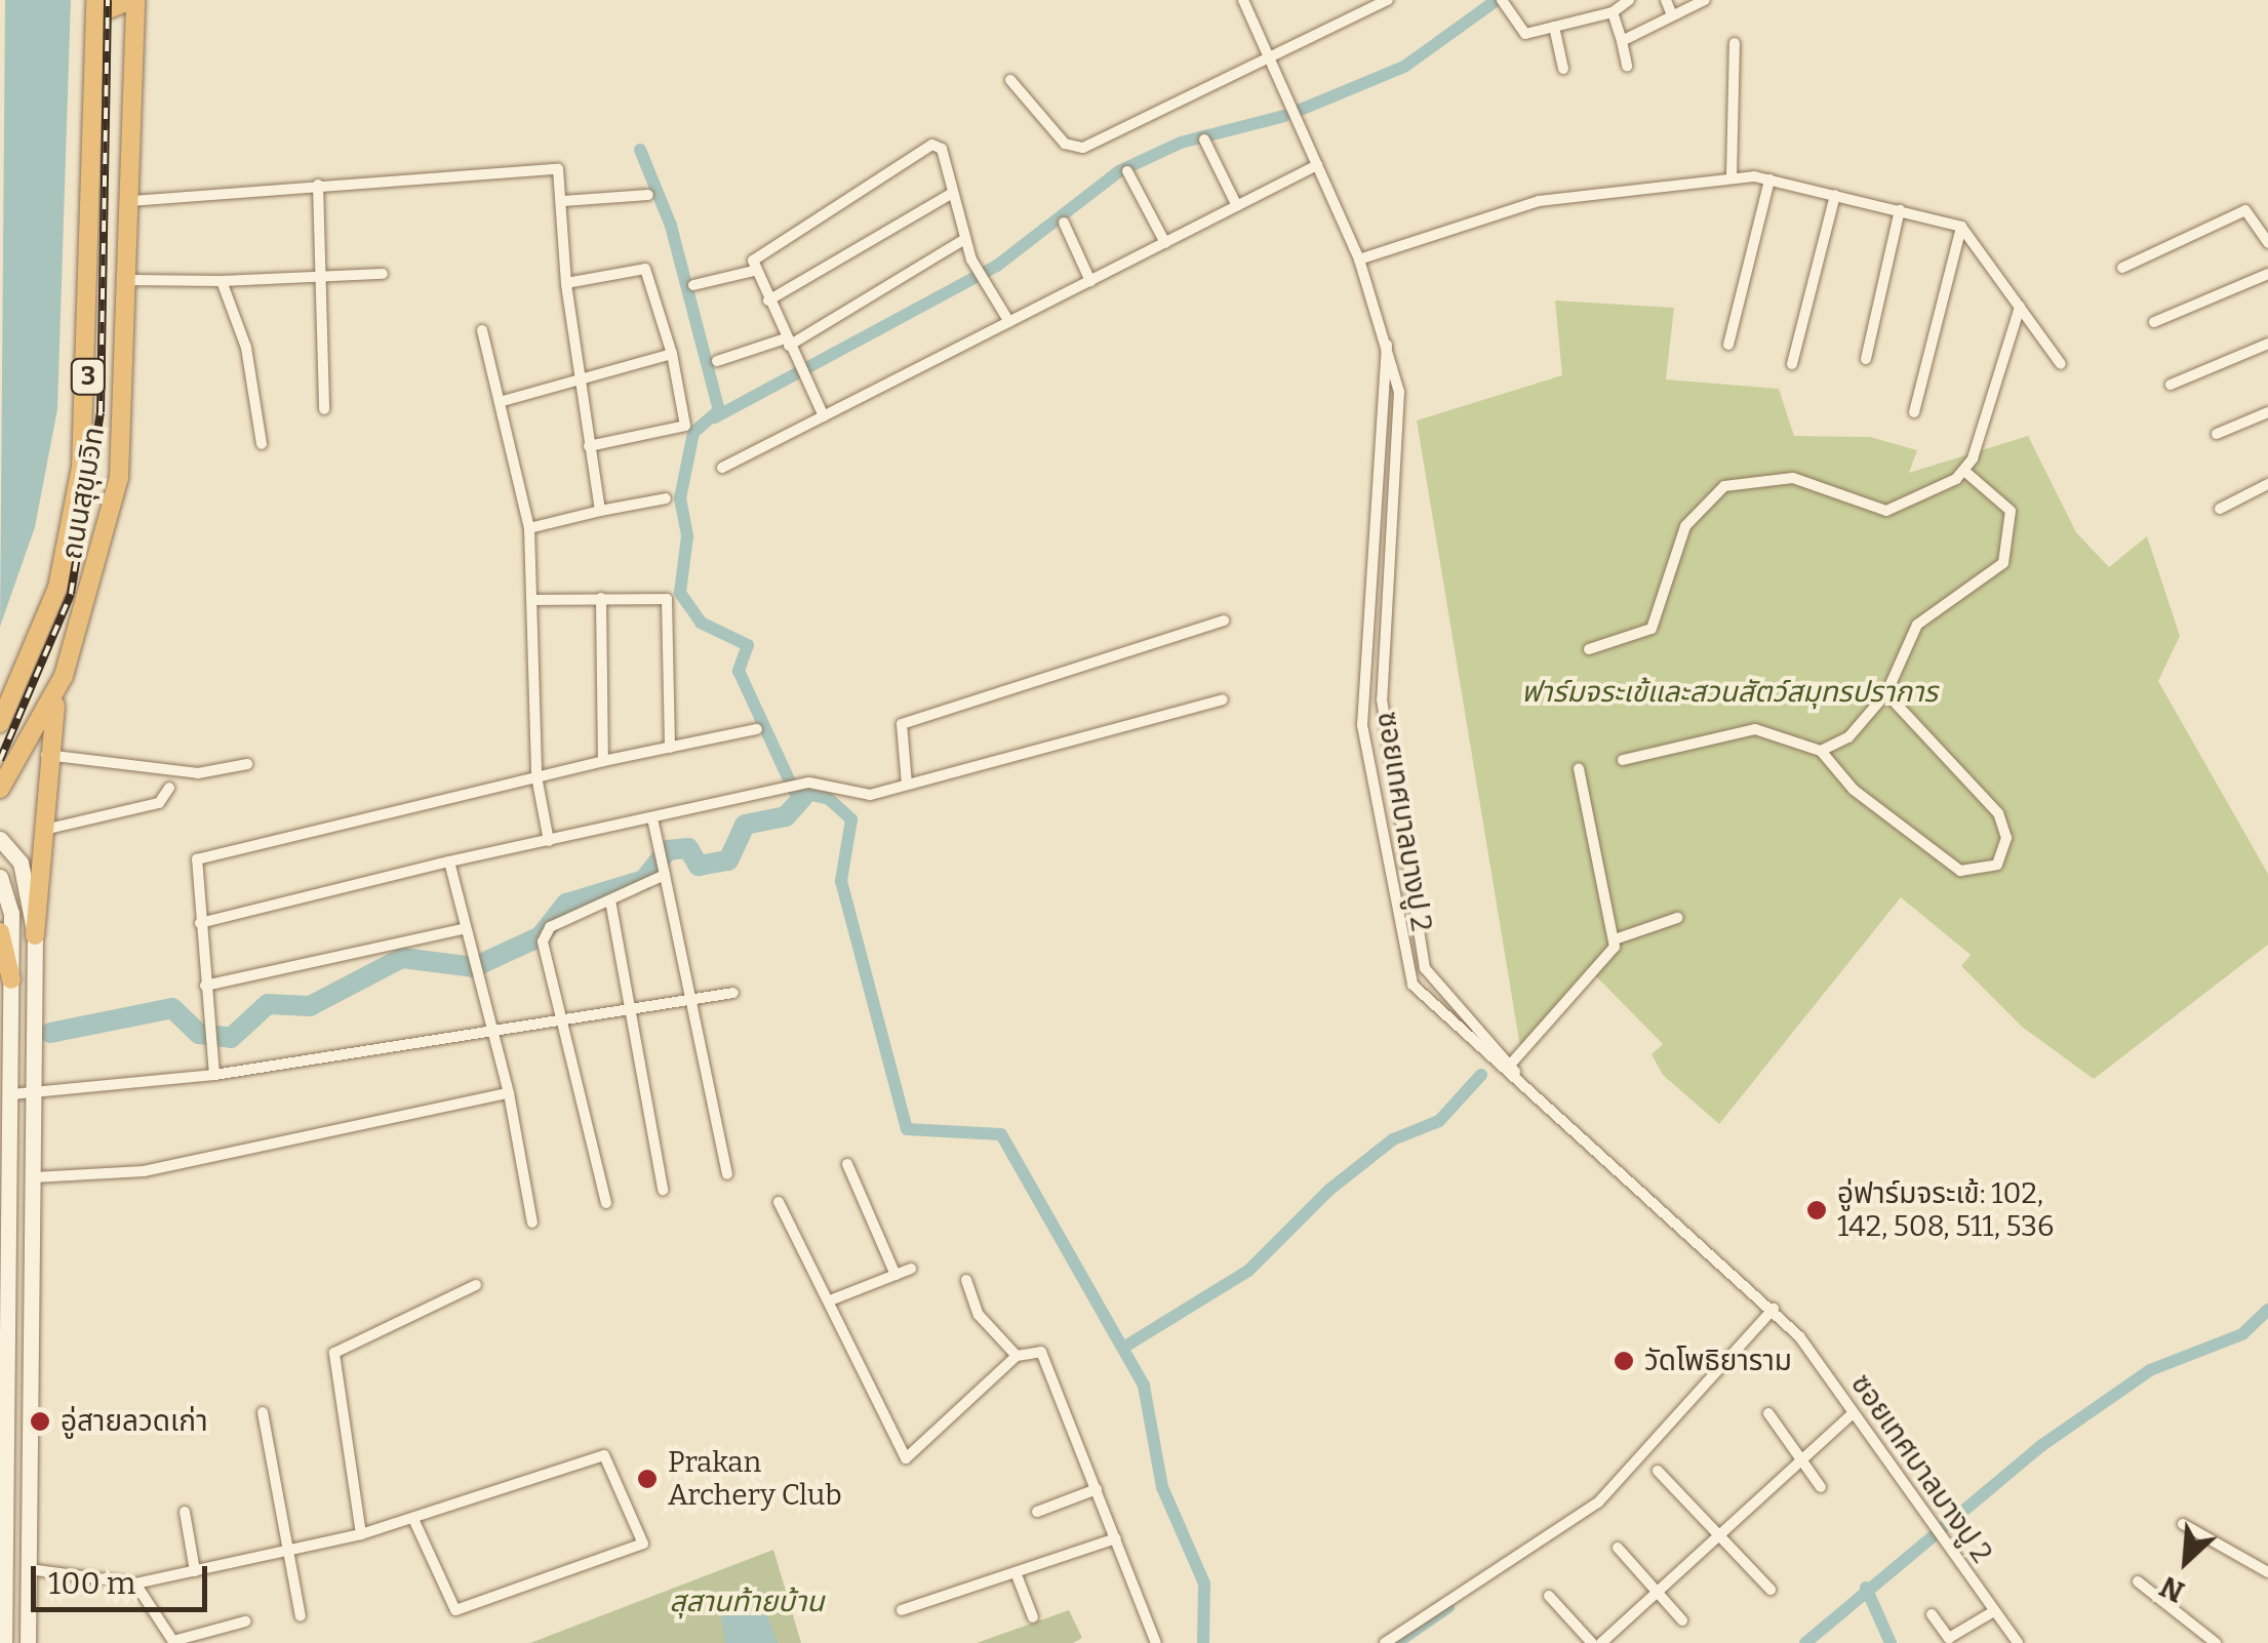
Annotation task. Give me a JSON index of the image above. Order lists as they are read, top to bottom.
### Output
{
  "streets": {
    "highway": ["3", "ถนนสุขุมวิท"],
    "street": ["ซอยเทศบาลบางปู 2"]
  },
  "parks": ["ฟาร์มจระเข้และสวนสัตว์สมุทรปราการ", "สุสานท้ายบ้าน"],
  "places": [
    "อู่ฟาร์มจระเข้: 102, 142, 508, 511, 536",
    "วัดโพธิยาราม",
    "อู่สายลวดเก่า",
    "Prakan Archery Club"
  ],
  "scale_bar": "100 m",
  "north": "bottom left"
}
